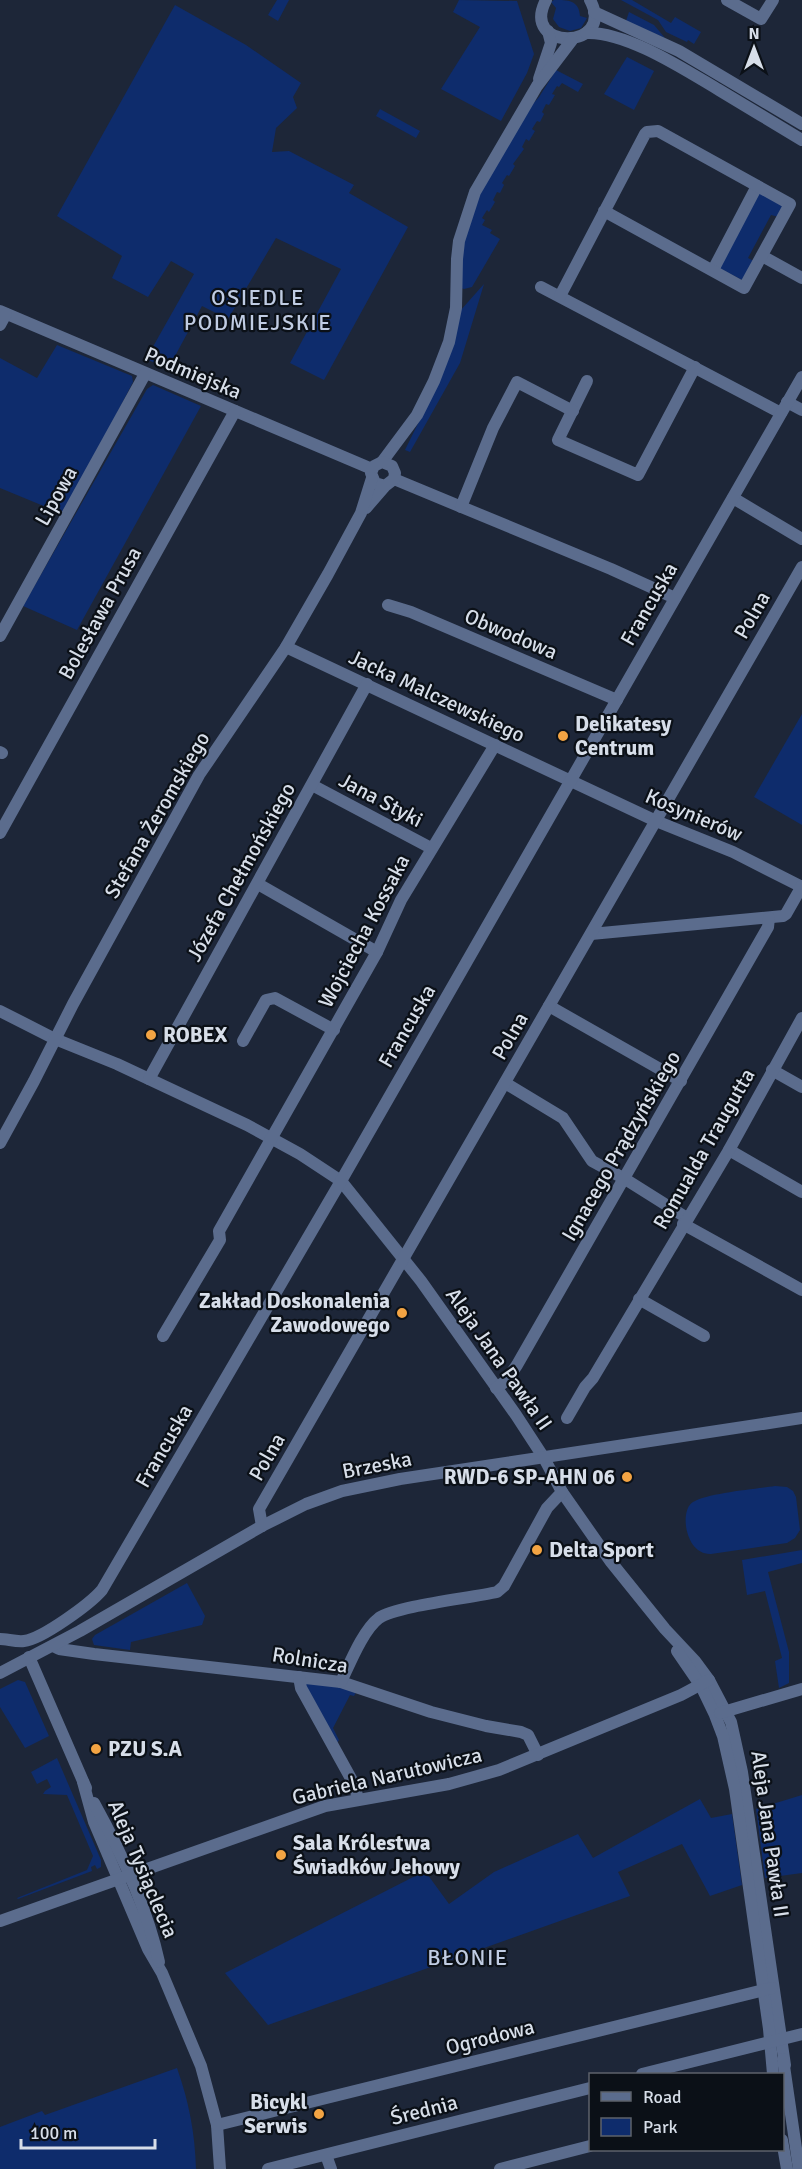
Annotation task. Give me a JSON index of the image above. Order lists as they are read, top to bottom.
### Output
{
  "streets": {
    "street": [
      "Podmiejska",
      "Lipowa",
      "Francuska",
      "Bolesława Prusa",
      "Polna",
      "Obwodowa",
      "Jacka Malczewskiego",
      "Jana Styki",
      "Stefana Żeromskiego",
      "Kosynierów",
      "Józefa Chełmońskiego",
      "Wojciecha Kossaka",
      "Ignacego Prądzyńskiego",
      "Romualda Traugutta",
      "Aleja Jana Pawła II",
      "Brzeska",
      "Rolnicza",
      "Gabriela Narutowicza",
      "Aleja Tysiąclecia",
      "Ogrodowa",
      "Średnia"
    ]
  },
  "crossings": [
    ["Podmiejska", "Lipowa"],
    ["Podmiejska", "Bolesława Prusa"],
    ["Podmiejska", "Stefana Żeromskiego"],
    ["Francuska", "Obwodowa"],
    ["Francuska", "Jacka Malczewskiego"],
    ["Francuska", "Kosynierów"],
    ["Francuska", "Aleja Jana Pawła II"],
    ["Polna", "Kosynierów"],
    ["Polna", "Aleja Jana Pawła II"],
    ["Polna", "Brzeska"],
    ["Jacka Malczewskiego", "Stefana Żeromskiego"],
    ["Jacka Malczewskiego", "Kosynierów"],
    ["Jacka Malczewskiego", "Józefa Chełmońskiego"],
    ["Jacka Malczewskiego", "Wojciecha Kossaka"],
    ["Jana Styki", "Józefa Chełmońskiego"],
    ["Jana Styki", "Wojciecha Kossaka"],
    ["Stefana Żeromskiego", "Aleja Jana Pawła II"],
    ["Kosynierów", "Ignacego Prądzyńskiego"],
    ["Józefa Chełmońskiego", "Aleja Jana Pawła II"],
    ["Wojciecha Kossaka", "Aleja Jana Pawła II"],
    ["Ignacego Prądzyńskiego", "Aleja Jana Pawła II"],
    ["Aleja Jana Pawła II", "Brzeska"],
    ["Aleja Jana Pawła II", "Gabriela Narutowicza"],
    ["Aleja Jana Pawła II", "Ogrodowa"],
    ["Brzeska", "Rolnicza"],
    ["Brzeska", "Aleja Tysiąclecia"],
    ["Rolnicza", "Gabriela Narutowicza"],
    ["Gabriela Narutowicza", "Aleja Tysiąclecia"],
    ["Aleja Tysiąclecia", "Ogrodowa"]
  ],
  "districts": ["OSIEDLE PODMIEJSKIE", "BŁONIE"],
  "places": [
    "Delikatesy Centrum",
    "ROBEX",
    "Zakład Doskonalenia Zawodowego",
    "RWD-6 SP-AHN 06",
    "Delta Sport",
    "PZU S.A",
    "Sala Królestwa Świadków Jehowy",
    "Bicykl Serwis"
  ],
  "legend": ["Road", "Park"],
  "scale_bar": "100 m",
  "north": "top"
}
